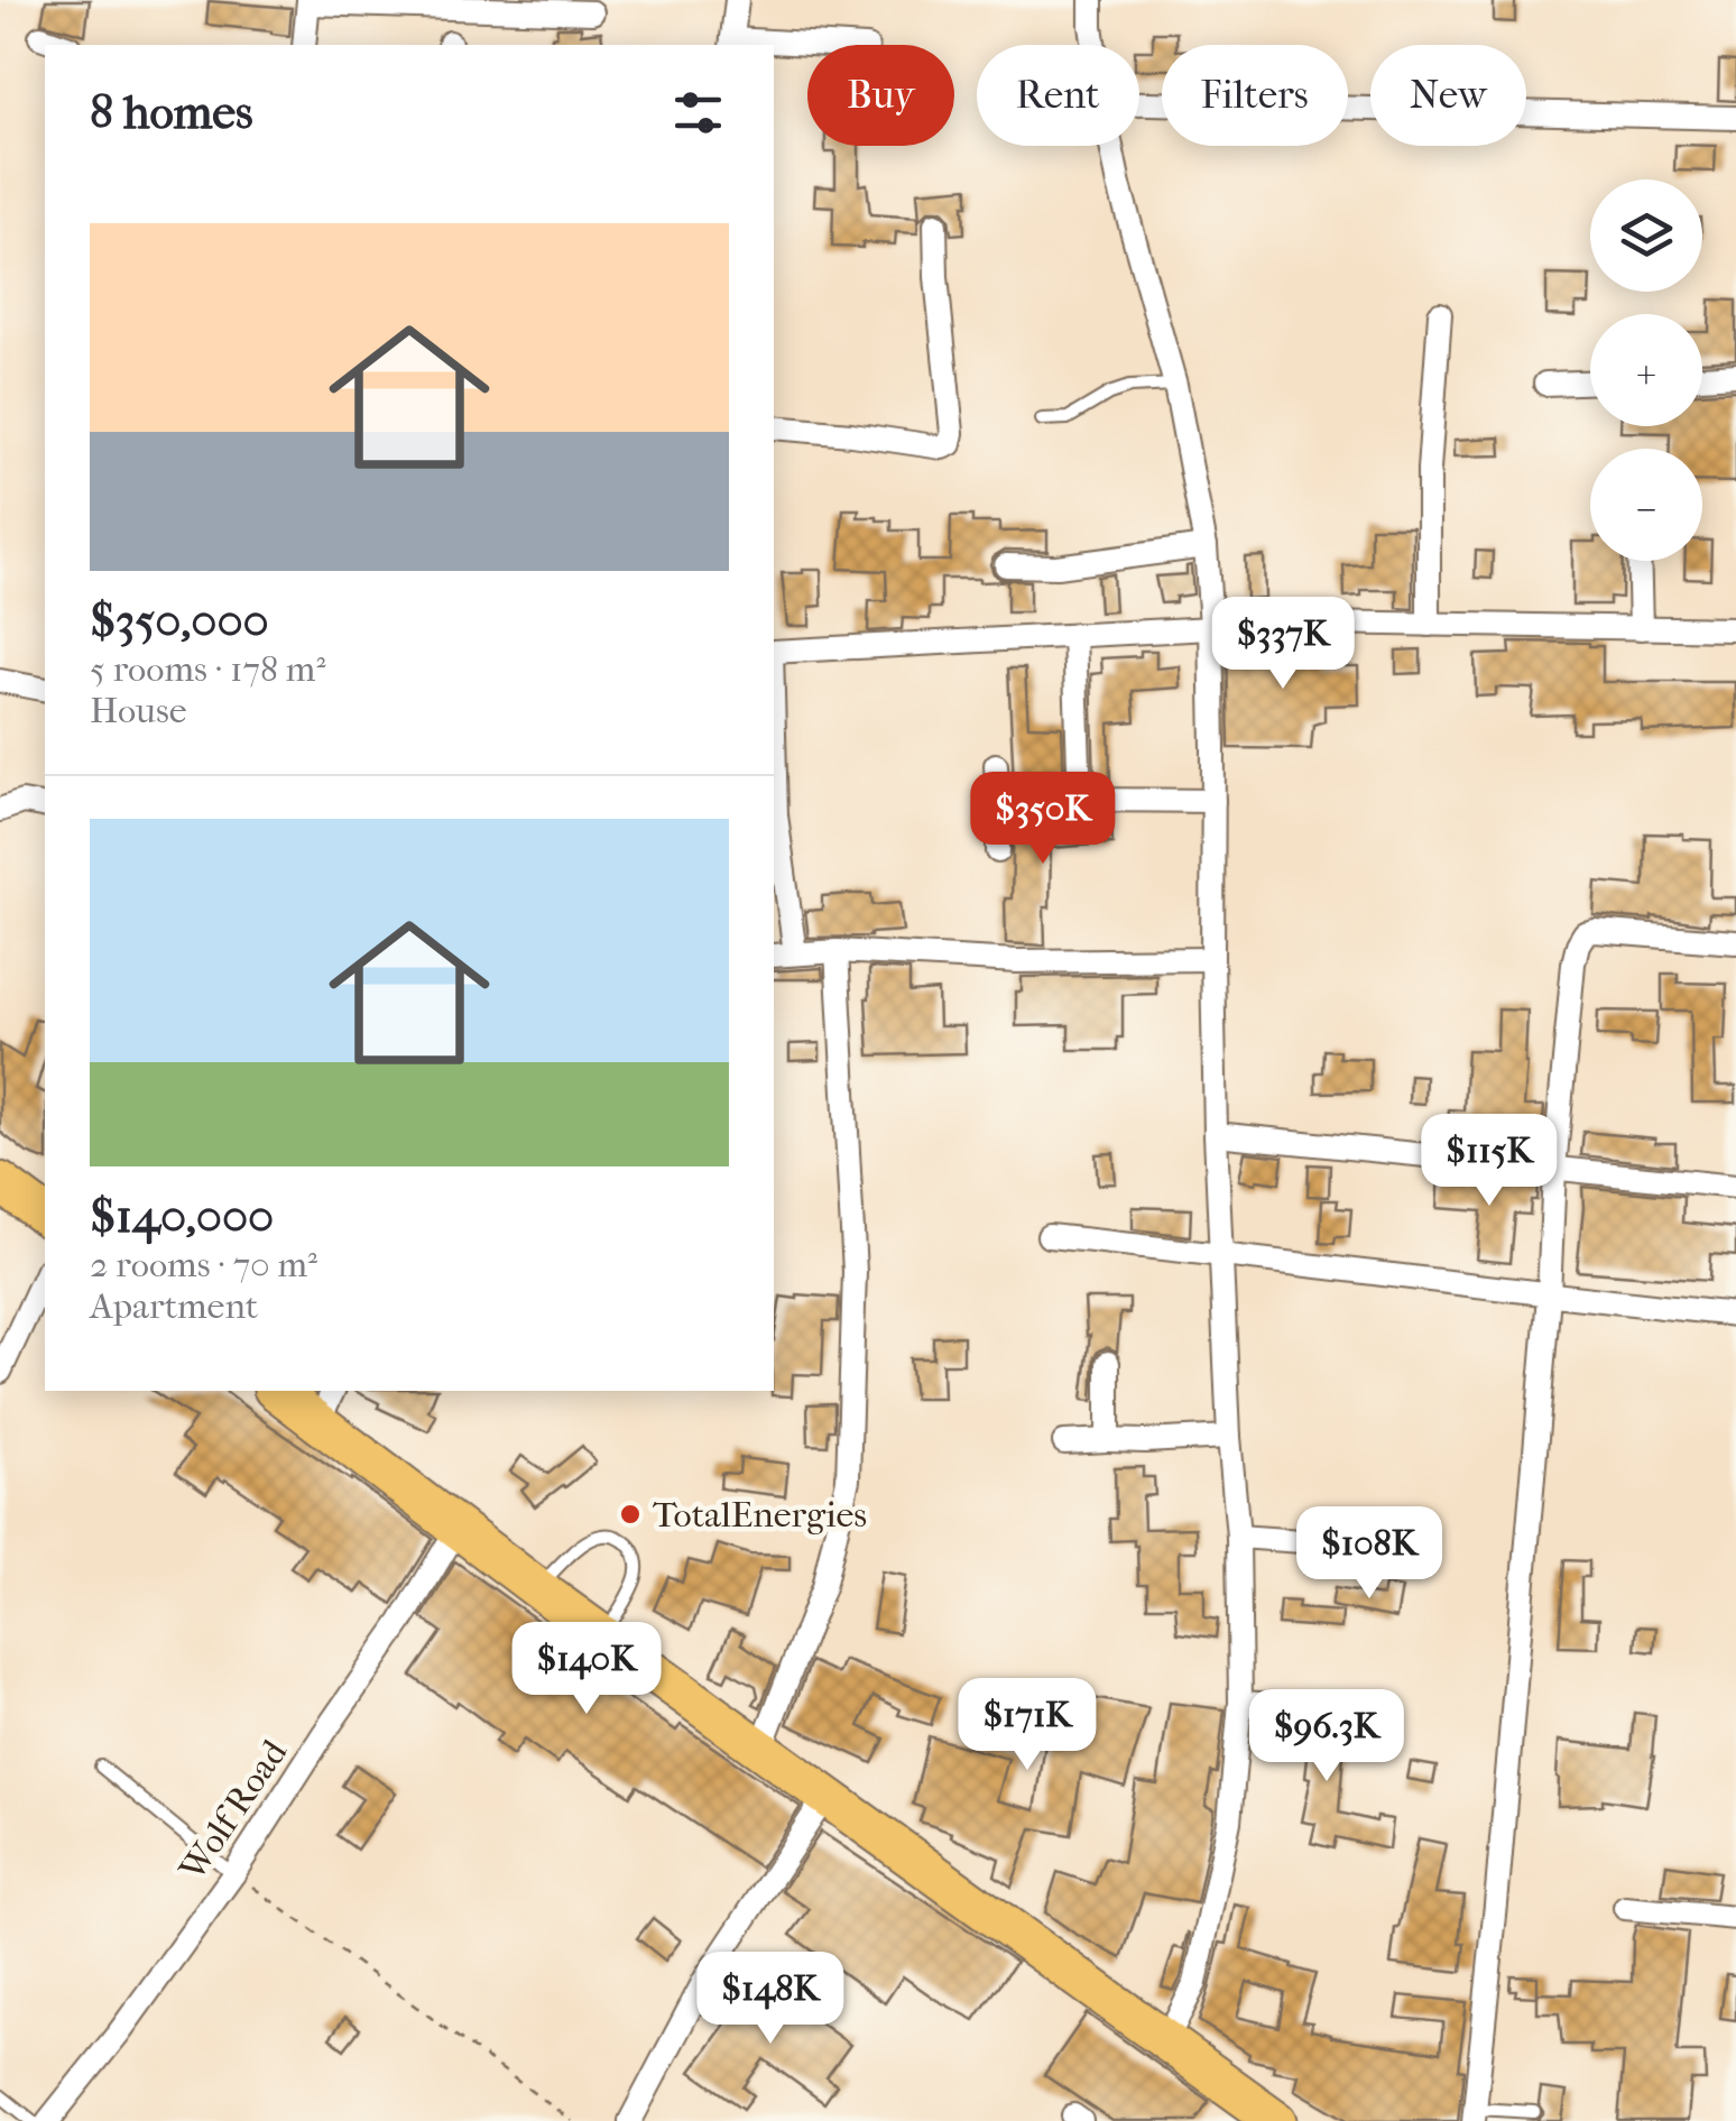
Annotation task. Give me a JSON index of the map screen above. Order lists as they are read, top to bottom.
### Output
{
  "streets": {
    "street": ["Wolf Road"]
  },
  "places": ["TotalEnergies"],
  "page": {
    "chip": [
      "Buy",
      "Rent",
      "Filters",
      "New"
    ],
    "heading": "8 homes",
    "map_buttons": ["+", "−"],
    "list": [
      {
        "name": "$350,000",
        "note": "5 rooms · 178 m² · House"
      },
      {
        "name": "$140,000",
        "note": "2 rooms · 70 m² · Apartment"
      }
    ],
    "price": [
      "$337K",
      "$350K",
      "$115K",
      "$108K",
      "$140K",
      "$171K",
      "$96.3K",
      "$148K"
    ]
  }
}
